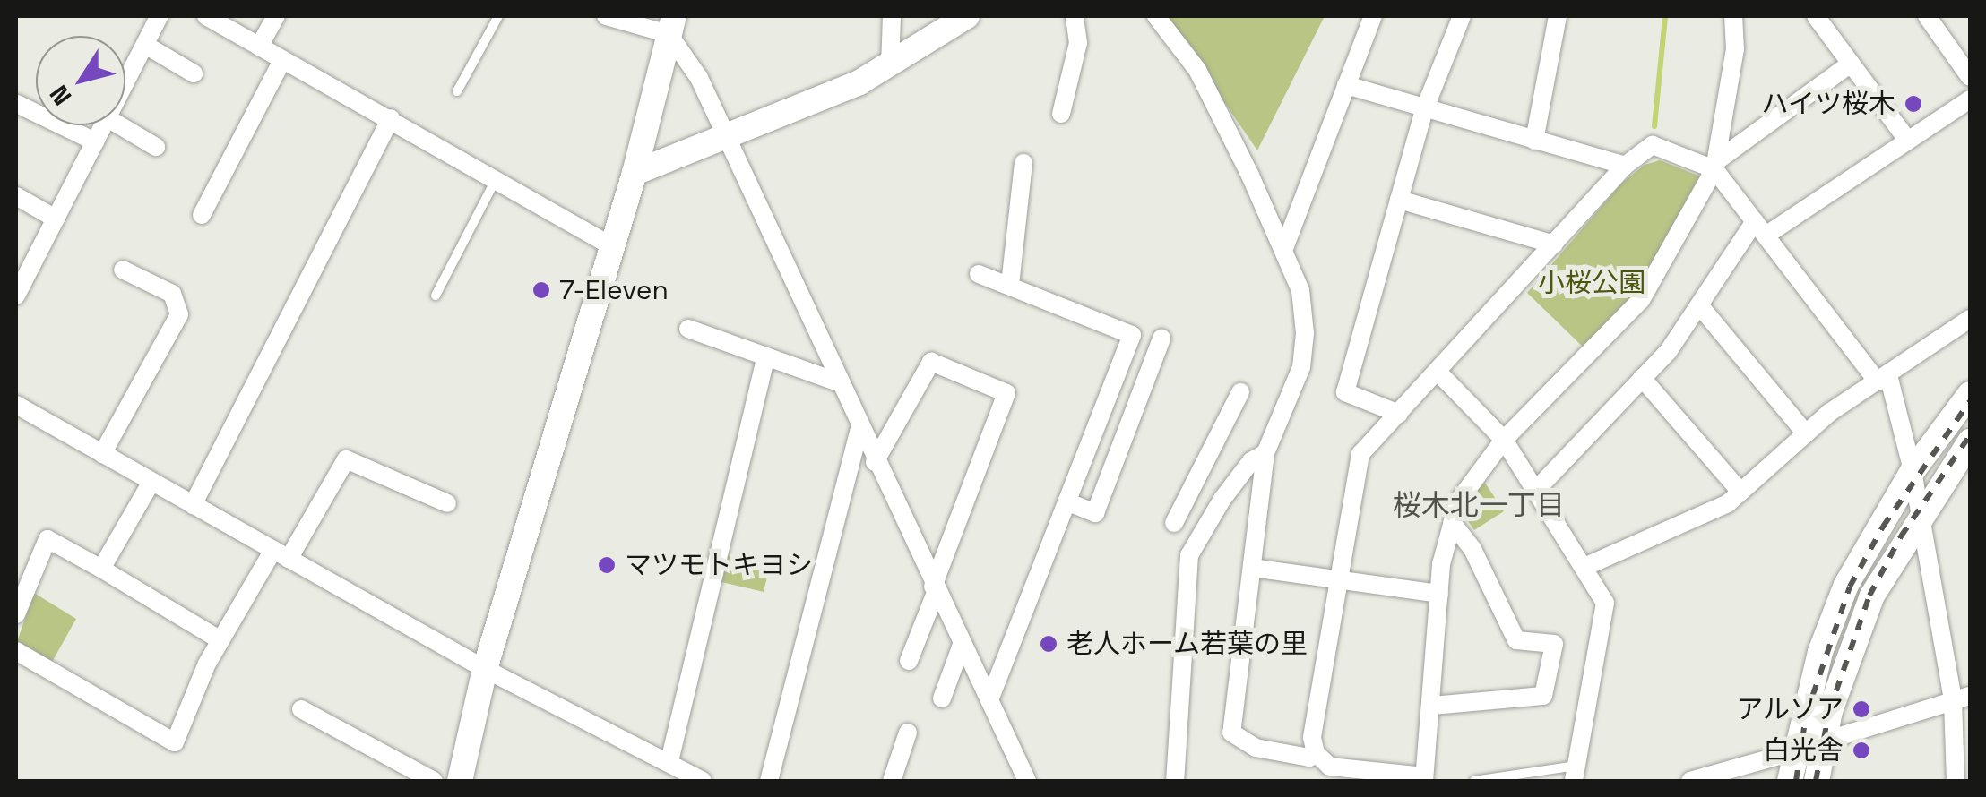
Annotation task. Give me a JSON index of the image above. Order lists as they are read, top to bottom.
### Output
{
  "districts": ["桜木北一丁目"],
  "parks": ["小桜公園"],
  "places": [
    "ハイツ桜木",
    "7-Eleven",
    "マツモトキヨシ",
    "老人ホーム若葉の里",
    "アルソア",
    "白光舎"
  ],
  "north": "bottom left"
}
